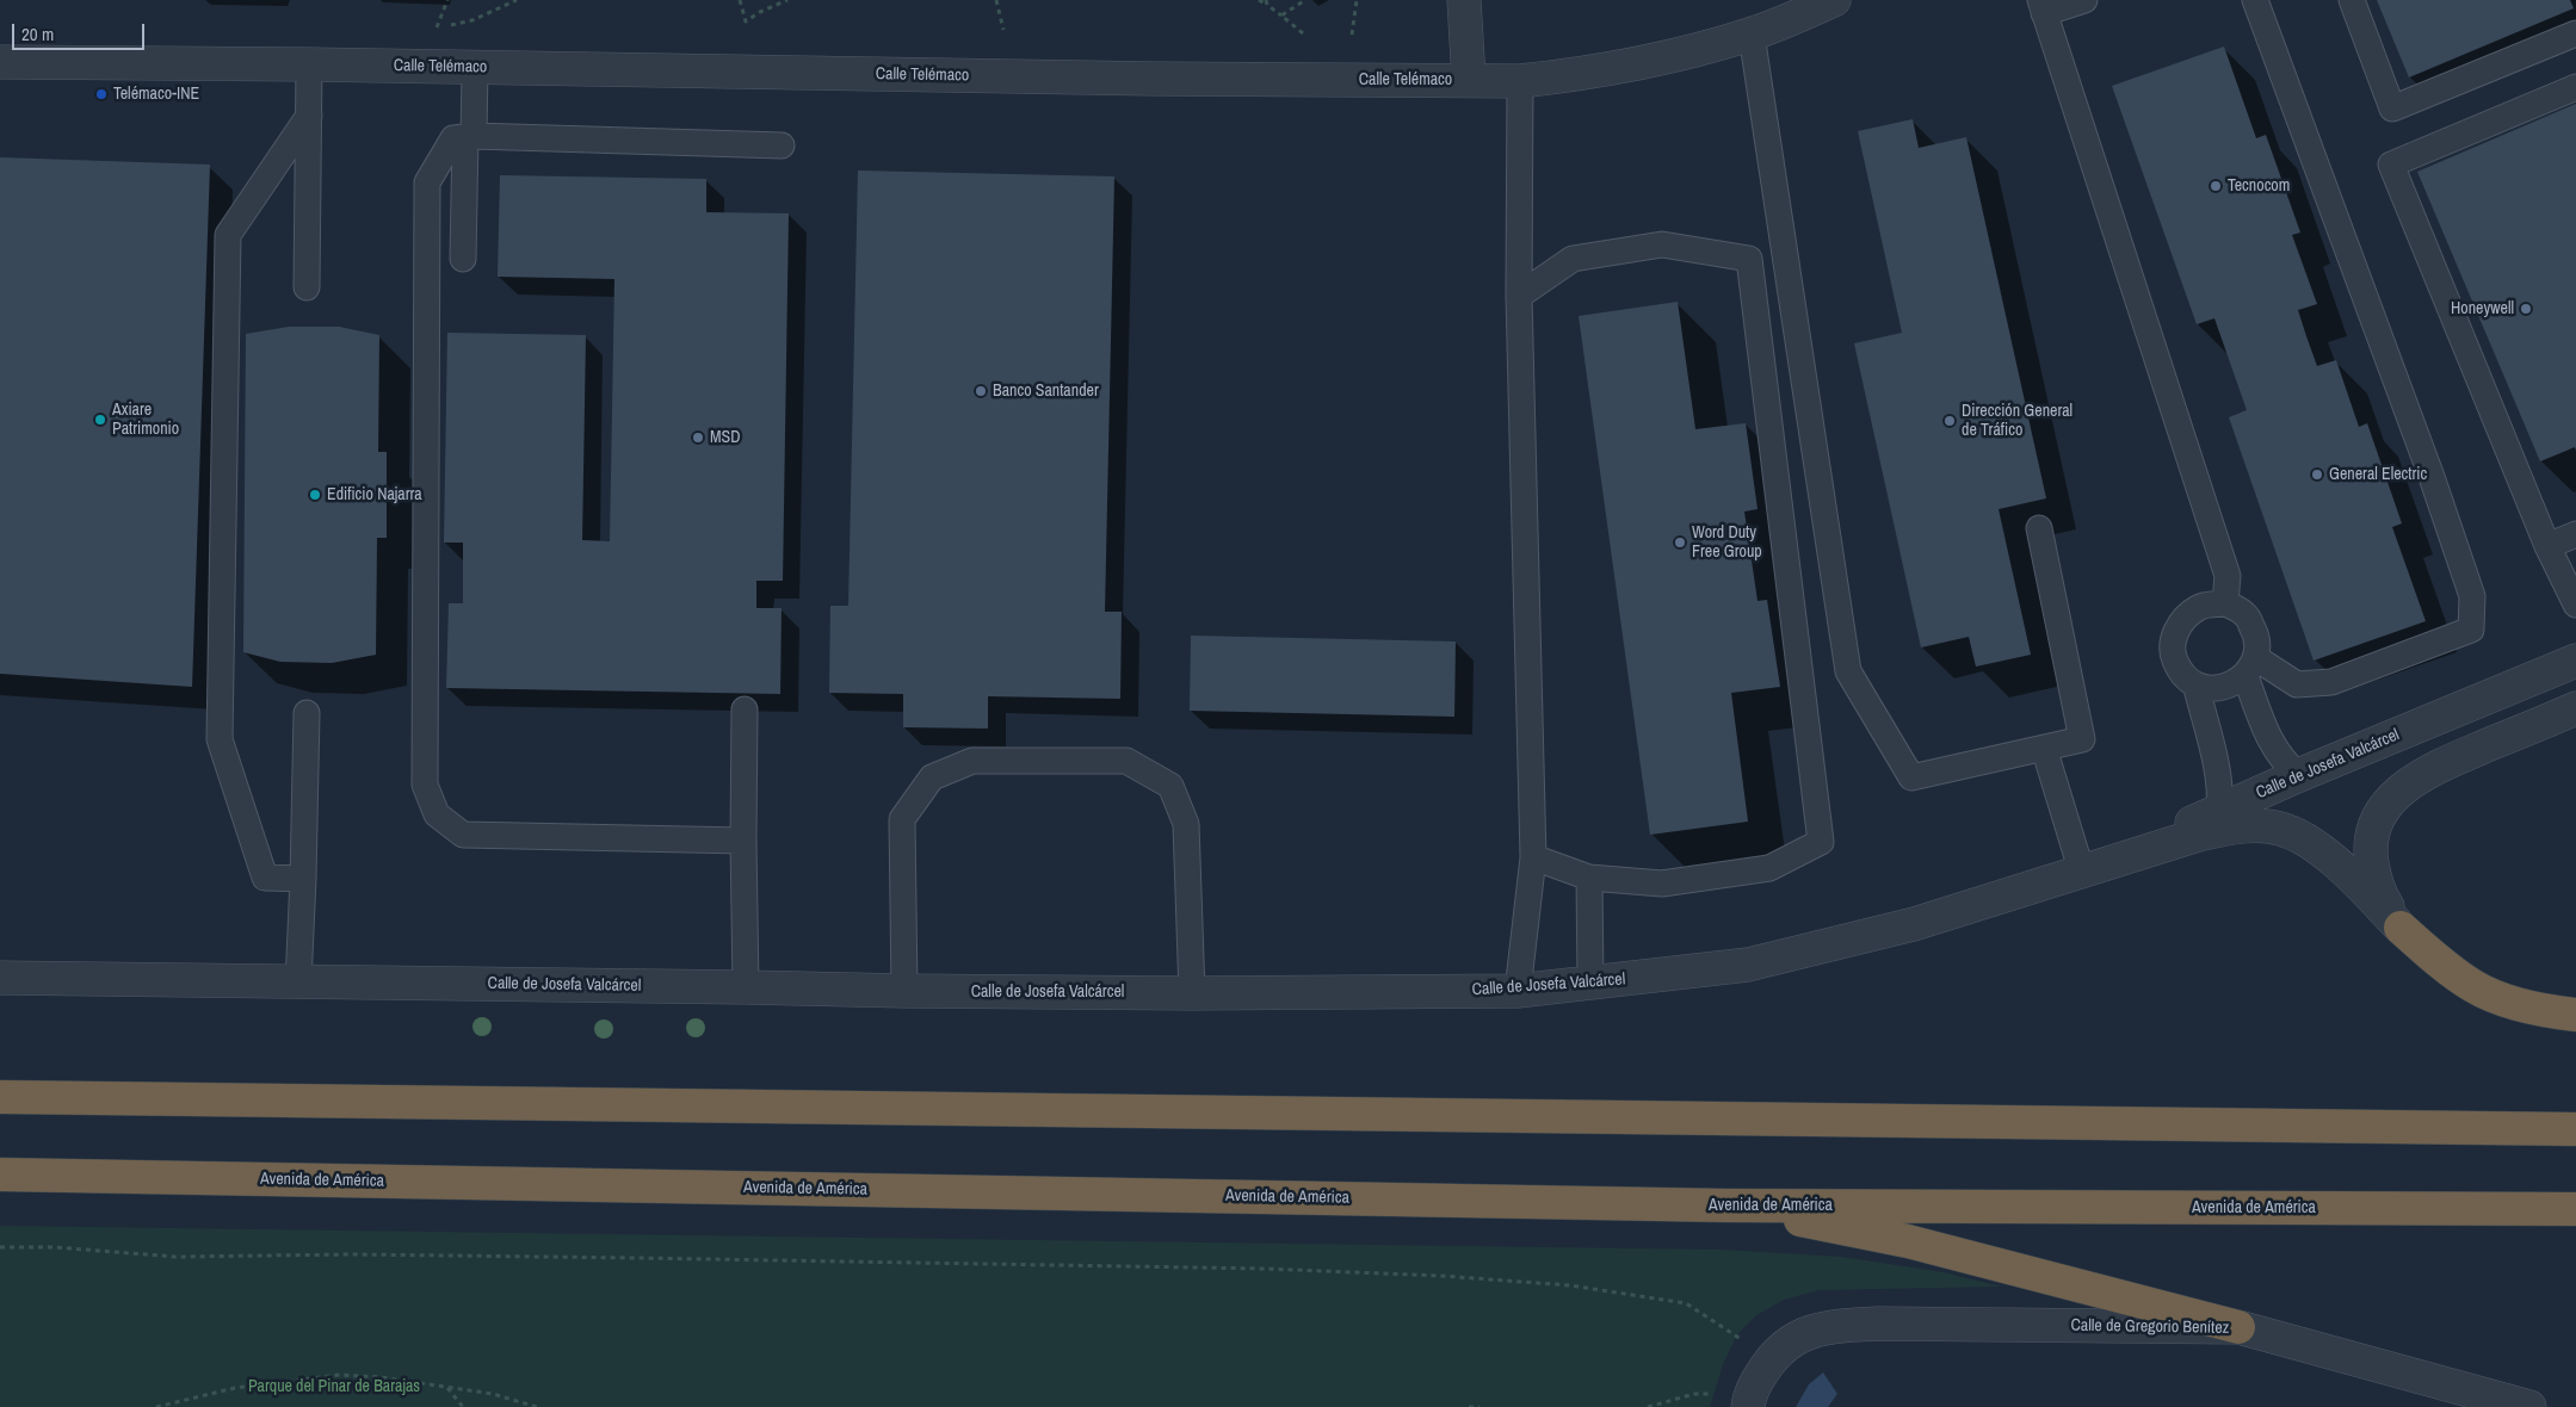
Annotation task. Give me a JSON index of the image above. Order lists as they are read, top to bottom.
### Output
{
  "streets": {
    "highway": ["Avenida de América"],
    "street": ["Calle Telémaco", "Calle de Josefa Valcárcel", "Calle de Gregorio Benítez"]
  },
  "parks": ["Parque del Pinar de Barajas"],
  "places": [
    "Telémaco-INE",
    "Tecnocom",
    "Honeywell",
    "Banco Santander",
    "Axiare Patrimonio",
    "Dirección General de Tráfico",
    "MSD",
    "General Electric",
    "Edificio Najarra",
    "Word Duty Free Group"
  ],
  "scale_bar": "20 m"
}
